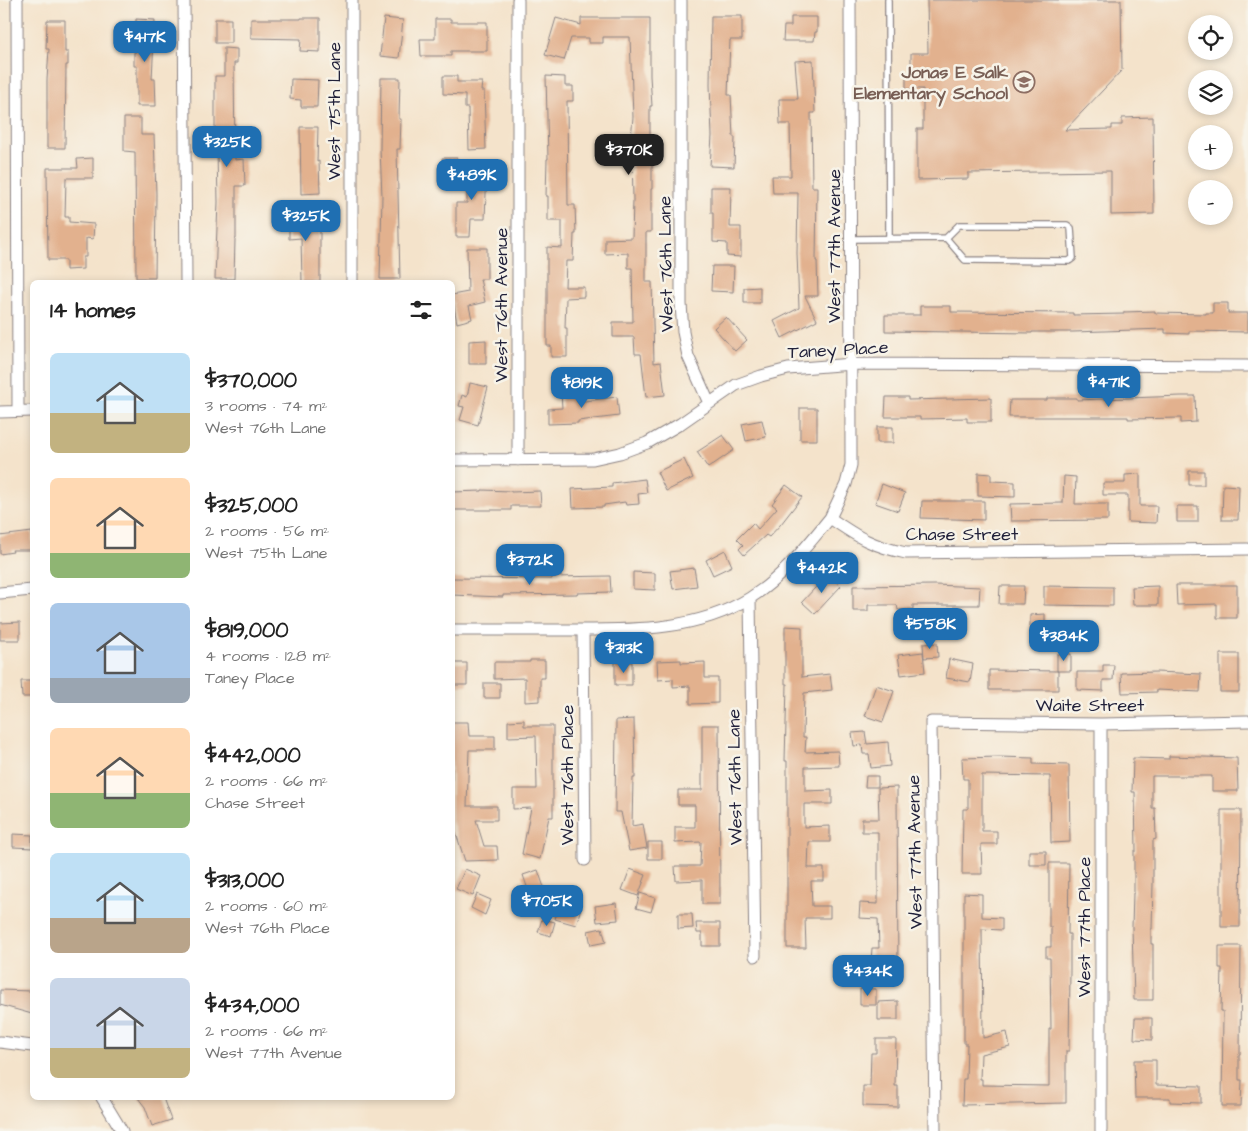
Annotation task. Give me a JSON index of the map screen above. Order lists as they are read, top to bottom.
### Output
{
  "streets": {
    "street": [
      "West 75th Lane",
      "West 77th Avenue",
      "West 76th Lane",
      "West 76th Avenue",
      "Taney Place",
      "Chase Street",
      "Waite Street",
      "West 76th Place",
      "West 77th Place"
    ]
  },
  "crossings": [
    ["West 77th Avenue", "Taney Place"],
    ["West 77th Avenue", "Chase Street"],
    ["West 77th Avenue", "Waite Street"],
    ["West 76th Lane", "Taney Place"],
    ["West 76th Avenue", "Taney Place"],
    ["Waite Street", "West 77th Place"]
  ],
  "places": {
    "school or university": ["Jonas E Salk Elementary School"]
  },
  "page": {
    "map_buttons": ["+", "−"],
    "price": [
      "$417K",
      "$325K",
      "$370K",
      "$489K",
      "$325K",
      "$471K",
      "$819K",
      "$372K",
      "$442K",
      "$558K",
      "$384K",
      "$313K",
      "$705K",
      "$434K"
    ],
    "heading": "14 homes",
    "list": [
      {
        "name": "$370,000",
        "note": "3 rooms · 74 m² · West 76th Lane"
      },
      {
        "name": "$325,000",
        "note": "2 rooms · 56 m² · West 75th Lane"
      },
      {
        "name": "$819,000",
        "note": "4 rooms · 128 m² · Taney Place"
      },
      {
        "name": "$442,000",
        "note": "2 rooms · 66 m² · Chase Street"
      },
      {
        "name": "$313,000",
        "note": "2 rooms · 60 m² · West 76th Place"
      },
      {
        "name": "$434,000",
        "note": "2 rooms · 66 m² · West 77th Avenue"
      }
    ]
  }
}
